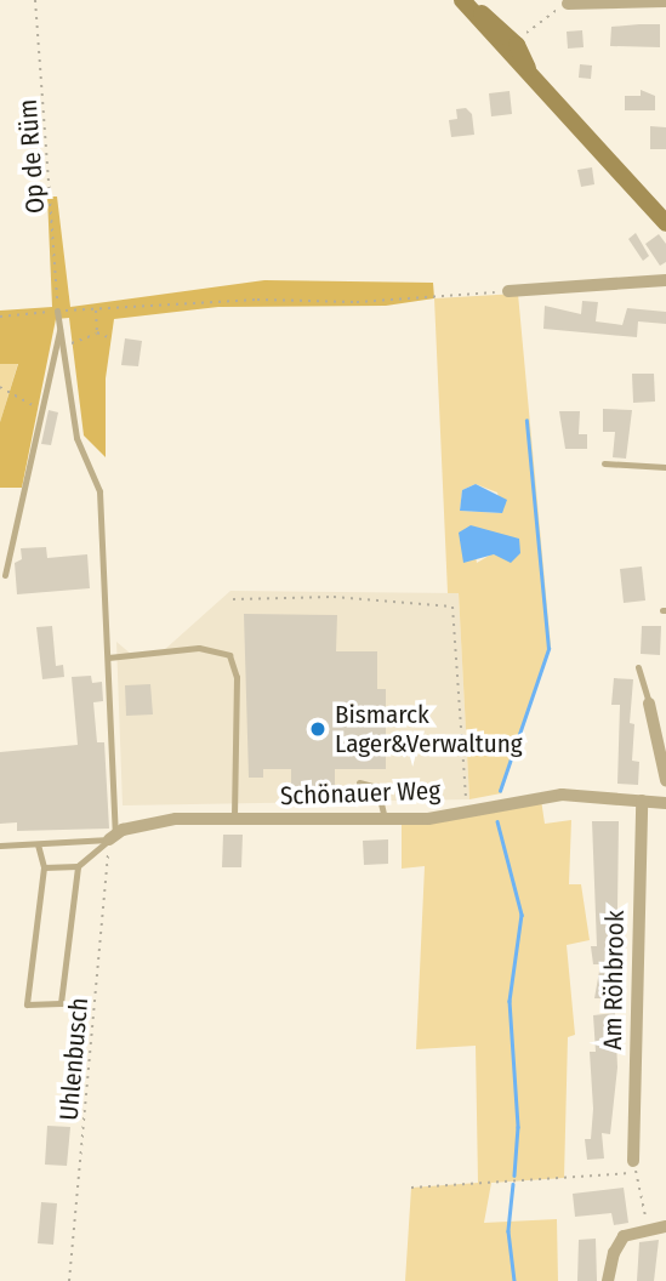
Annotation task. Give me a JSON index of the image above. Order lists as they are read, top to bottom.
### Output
{
  "streets": {
    "street": ["Schönauer Weg", "Am Röhbrook"],
    "path": ["Op de Rüm", "Uhlenbusch"]
  },
  "crossings": [
    ["Schönauer Weg", "Am Röhbrook"],
    ["Schönauer Weg", "Uhlenbusch"]
  ],
  "places": ["Bismarck Lager&Verwaltung"]
}
